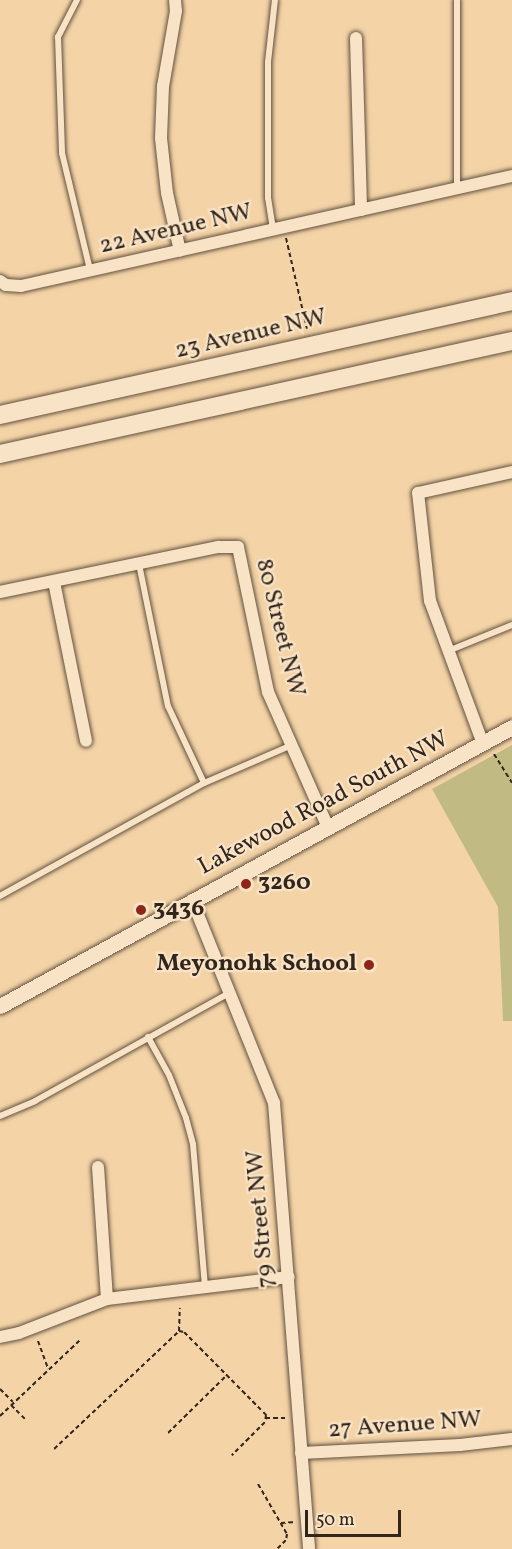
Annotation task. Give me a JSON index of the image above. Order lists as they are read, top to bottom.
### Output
{
  "streets": {
    "main road": ["23 Avenue NW"],
    "street": [
      "22 Avenue NW",
      "80 Street NW",
      "Lakewood Road South NW",
      "79 Street NW",
      "27 Avenue NW"
    ]
  },
  "crossings": [
    ["80 Street NW", "Lakewood Road South NW"],
    ["Lakewood Road South NW", "79 Street NW"],
    ["79 Street NW", "27 Avenue NW"]
  ],
  "places": ["3260", "3436", "Meyonohk School"],
  "scale_bar": "50 m"
}
